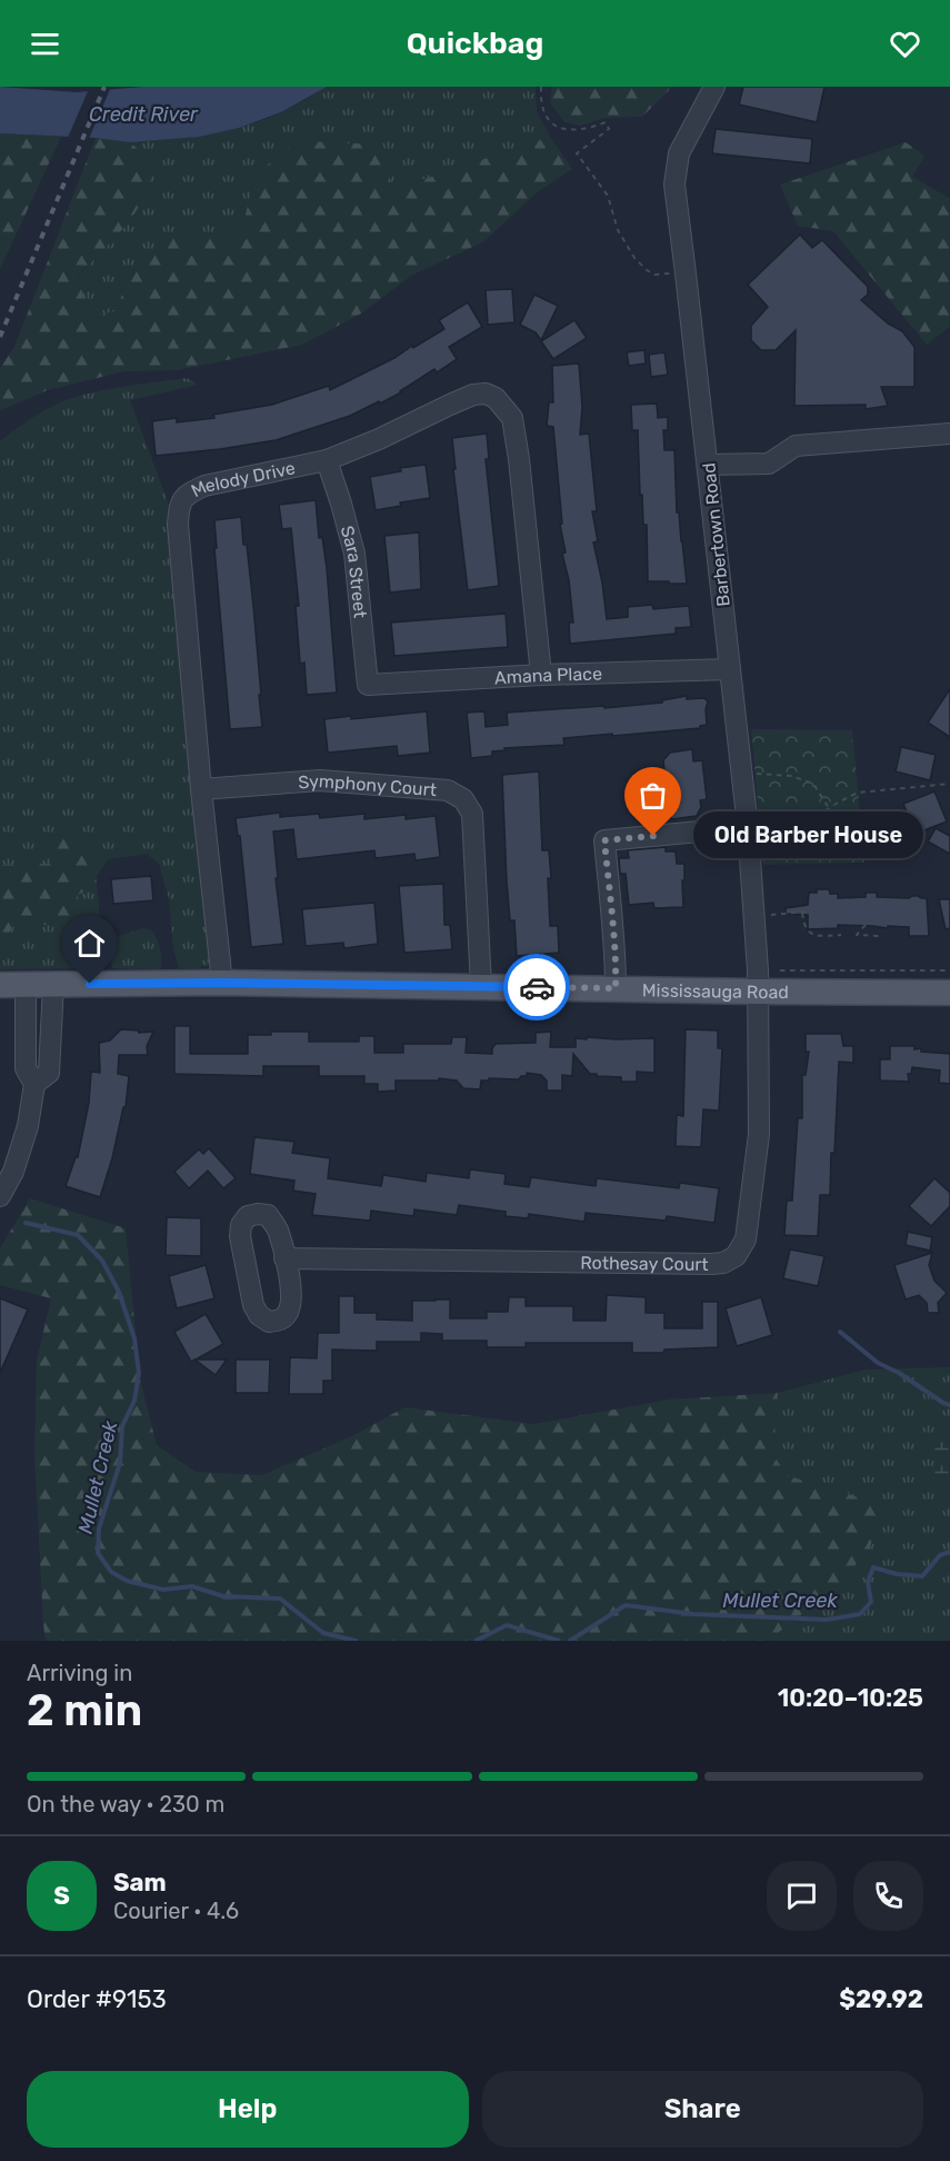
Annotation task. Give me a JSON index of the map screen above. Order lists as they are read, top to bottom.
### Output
{
  "streets": {
    "main road": ["Mississauga Road"],
    "street": [
      "Melody Drive",
      "Barbertown Road",
      "Sara Street",
      "Amana Place",
      "Symphony Court",
      "Rothesay Court"
    ]
  },
  "crossings": [
    ["Melody Drive", "Sara Street"],
    ["Melody Drive", "Amana Place"],
    ["Melody Drive", "Symphony Court"],
    ["Melody Drive", "Mississauga Road"],
    ["Barbertown Road", "Amana Place"],
    ["Barbertown Road", "Mississauga Road"],
    ["Barbertown Road", "Rothesay Court"],
    ["Sara Street", "Amana Place"],
    ["Symphony Court", "Mississauga Road"],
    ["Mississauga Road", "Rothesay Court"]
  ],
  "water": ["Credit River", "Mullet Creek"],
  "places": ["Old Barber House"],
  "page": {
    "header": "Quickbag",
    "bubble": "Old Barber House",
    "heading": ["2 min", "Arriving in", "10:20–10:25"],
    "panel": [
      "Sam",
      "Courier · 4.6",
      "Order #9153",
      "$29.92"
    ],
    "bar": "On the way · 230 m",
    "round": "S",
    "buttons": ["Help", "Share"]
  }
}
